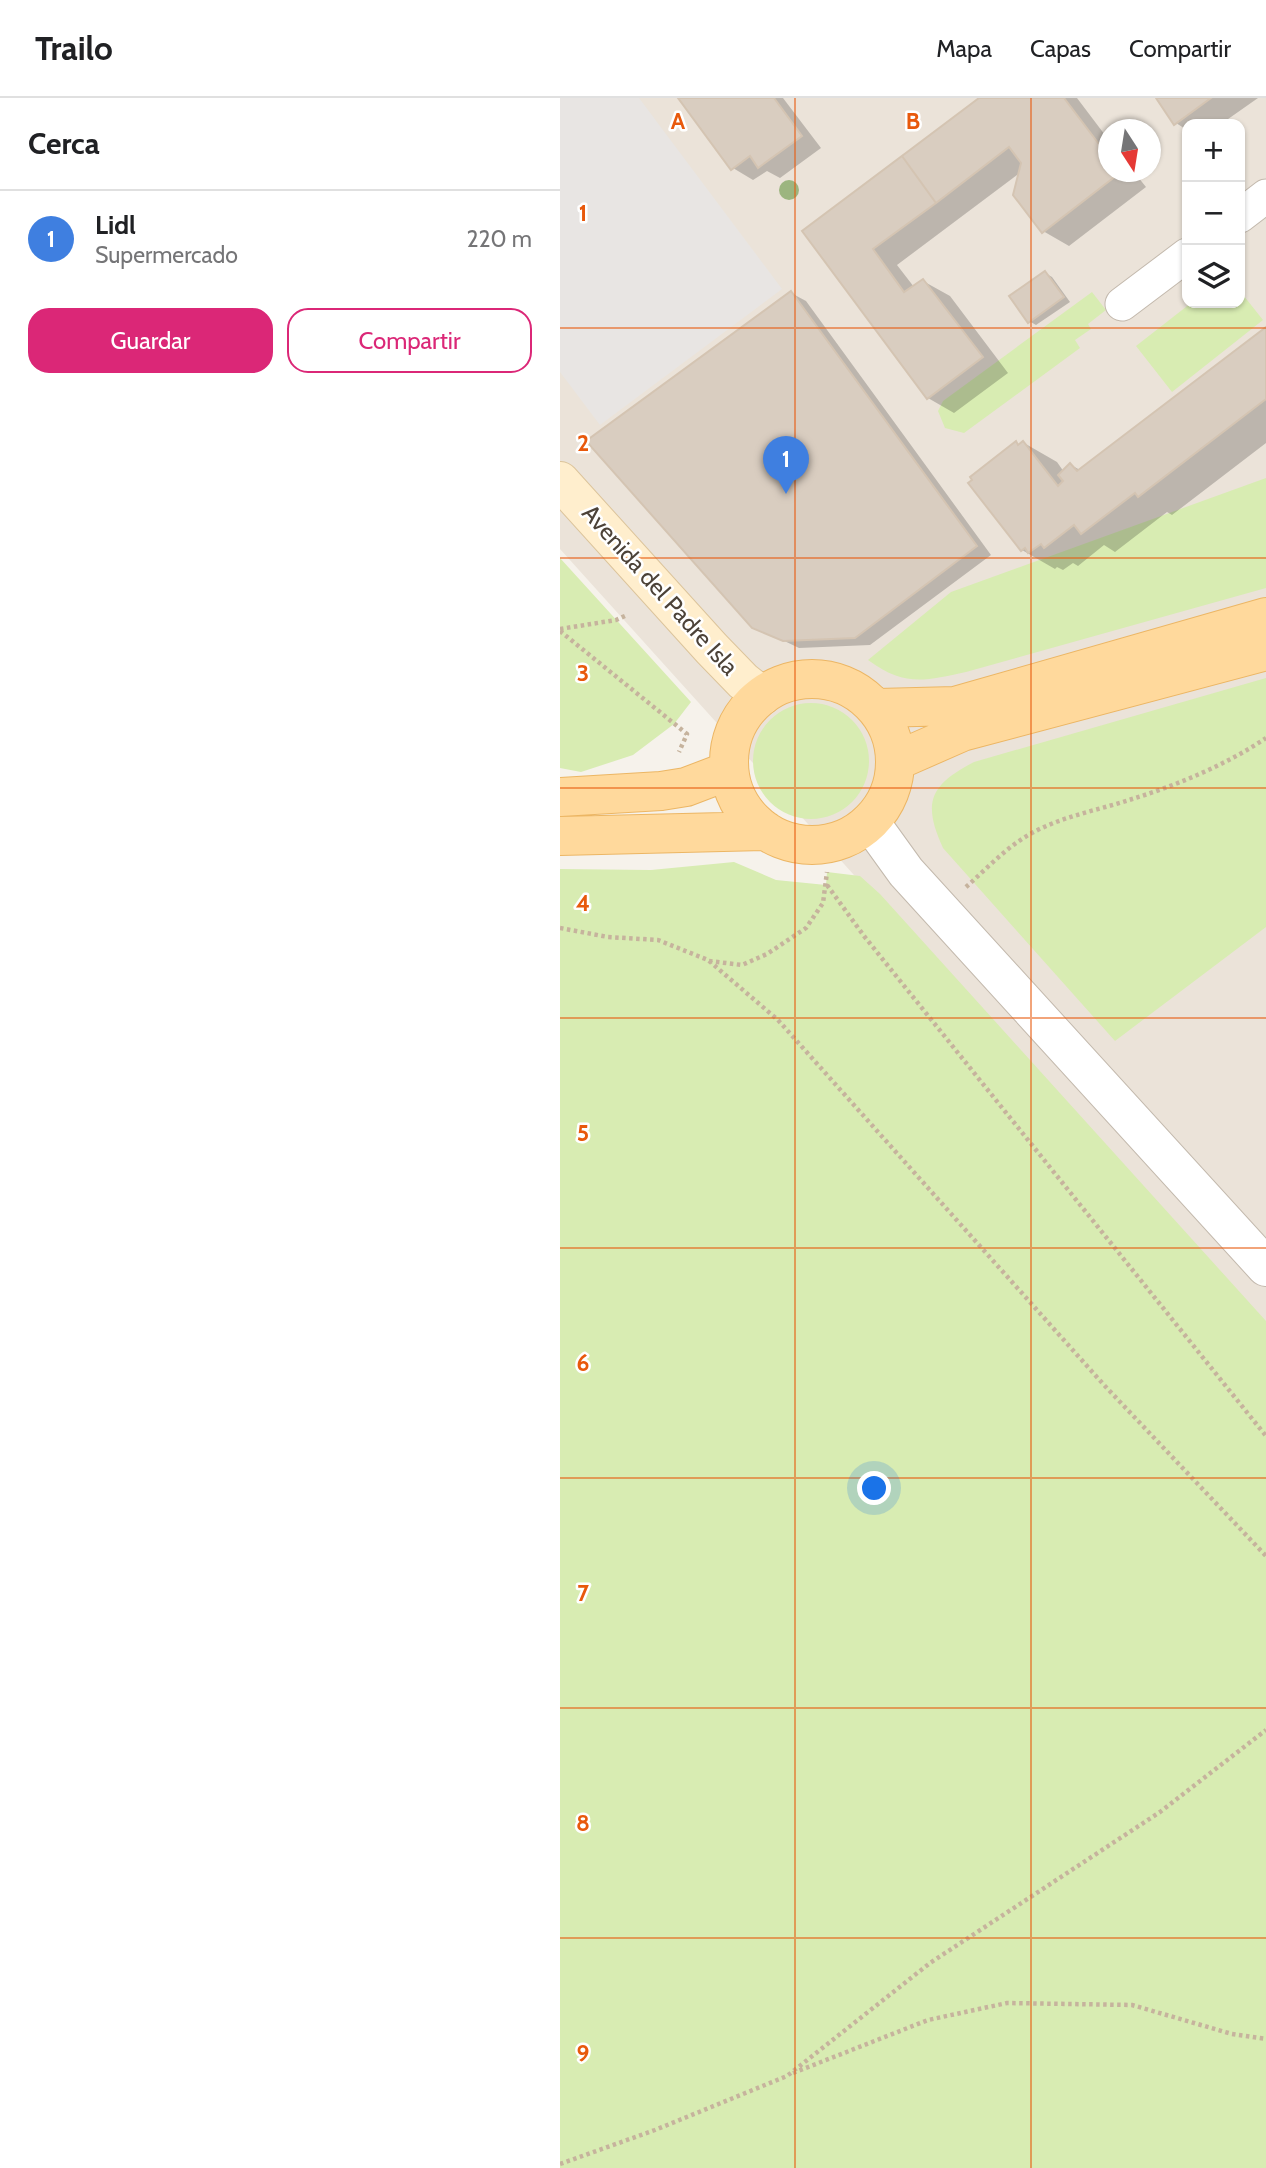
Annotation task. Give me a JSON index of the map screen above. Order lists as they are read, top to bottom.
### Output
{
  "streets": {
    "main road": ["Avenida del Padre Isla"]
  },
  "north": "bottom",
  "page": {
    "header": "Trailo",
    "nav": ["Mapa", "Capas", "Compartir"],
    "heading": "Cerca",
    "map_buttons": ["+", "−"],
    "list": [
      {
        "mark": "1",
        "name": "Lidl",
        "note": "Supermercado",
        "value": "220 m"
      }
    ],
    "buttons": ["Guardar", "Compartir"],
    "pins": "1"
  },
  "grid": {
    "columns": ["A", "B"],
    "rows": [
      "1",
      "2",
      "3",
      "4",
      "5",
      "6",
      "7",
      "8",
      "9"
    ]
  }
}
